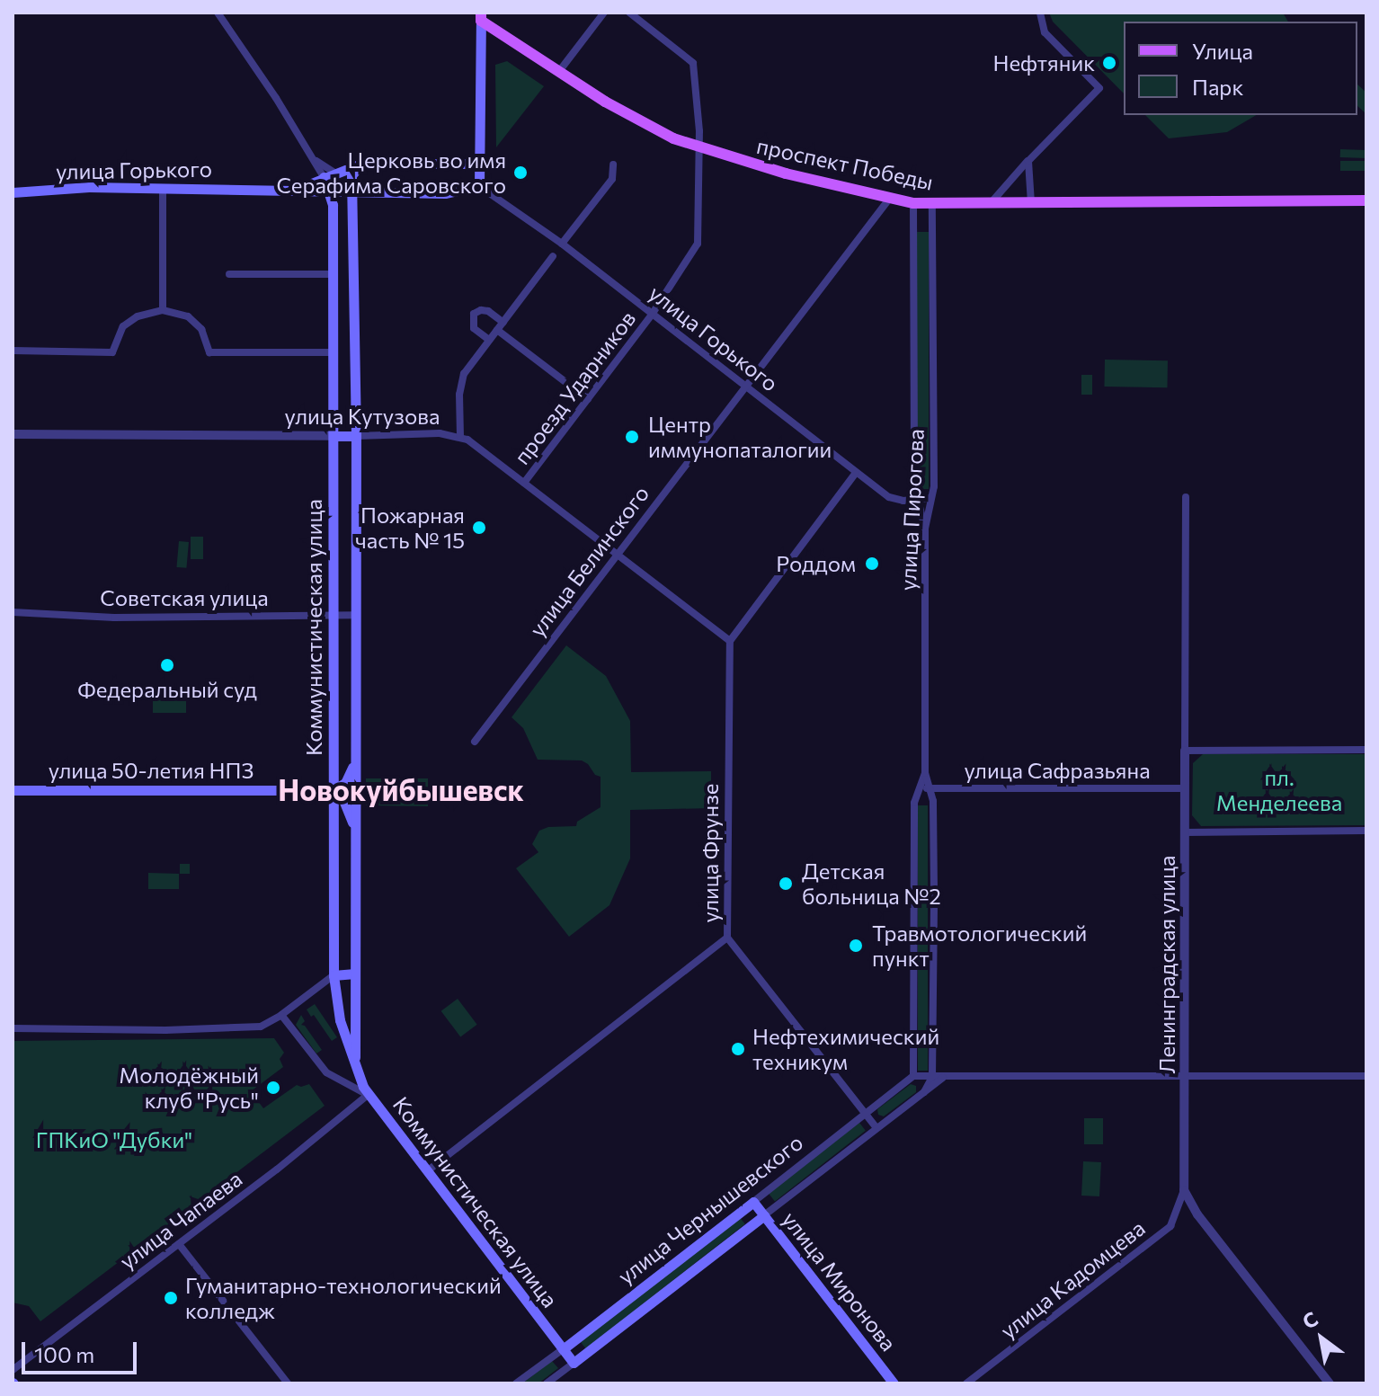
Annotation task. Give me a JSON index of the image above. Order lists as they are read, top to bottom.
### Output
{
  "streets": {
    "main road": [
      "проспект Победы",
      "улица Горького",
      "улица Кутузова",
      "Коммунистическая улица",
      "улица 50-летия НПЗ",
      "улица Чернышевского",
      "улица Миронова"
    ],
    "street": [
      "проезд Ударников",
      "улица Пирогова",
      "улица Белинского",
      "Советская улица",
      "улица Сафразьяна",
      "улица Фрунзе",
      "Ленинградская улица",
      "улица Чапаева",
      "улица Кадомцева"
    ]
  },
  "crossings": [
    ["проспект Победы", "проезд Ударников"],
    ["проспект Победы", "улица Пирогова"],
    ["проспект Победы", "улица Белинского"],
    ["улица Горького", "проезд Ударников"],
    ["улица Горького", "улица Пирогова"],
    ["улица Горького", "улица Белинского"],
    ["улица Горького", "Коммунистическая улица"],
    ["проезд Ударников", "улица Кутузова"],
    ["улица Кутузова", "улица Белинского"],
    ["улица Кутузова", "Коммунистическая улица"],
    ["улица Кутузова", "улица Фрунзе"],
    ["улица Пирогова", "улица Сафразьяна"],
    ["улица Пирогова", "улица Чернышевского"],
    ["Советская улица", "Коммунистическая улица"],
    ["Коммунистическая улица", "улица 50-летия НПЗ"],
    ["Коммунистическая улица", "улица Фрунзе"],
    ["Коммунистическая улица", "улица Чернышевского"],
    ["Коммунистическая улица", "улица Чапаева"],
    ["улица Сафразьяна", "Ленинградская улица"],
    ["Ленинградская улица", "улица Кадомцева"],
    ["улица Чернышевского", "улица Миронова"]
  ],
  "districts": ["Новокуйбышевск"],
  "parks": ["пл. Менделеева", "ГПКиО \"Дубки\""],
  "places": [
    "Нефтяник",
    "Церковь во имя Серафима Саровского",
    "Центр иммунопаталогии",
    "Пожарная часть № 15",
    "Роддом",
    "Федеральный суд",
    "Детская больница №2",
    "Травмотологический пункт",
    "Нефтехимический техникум",
    "Молодёжный клуб \"Русь\"",
    "Гуманитарно-технологический колледж"
  ],
  "legend": ["Улица", "Парк"],
  "scale_bar": "100 m",
  "north": "top left"
}
